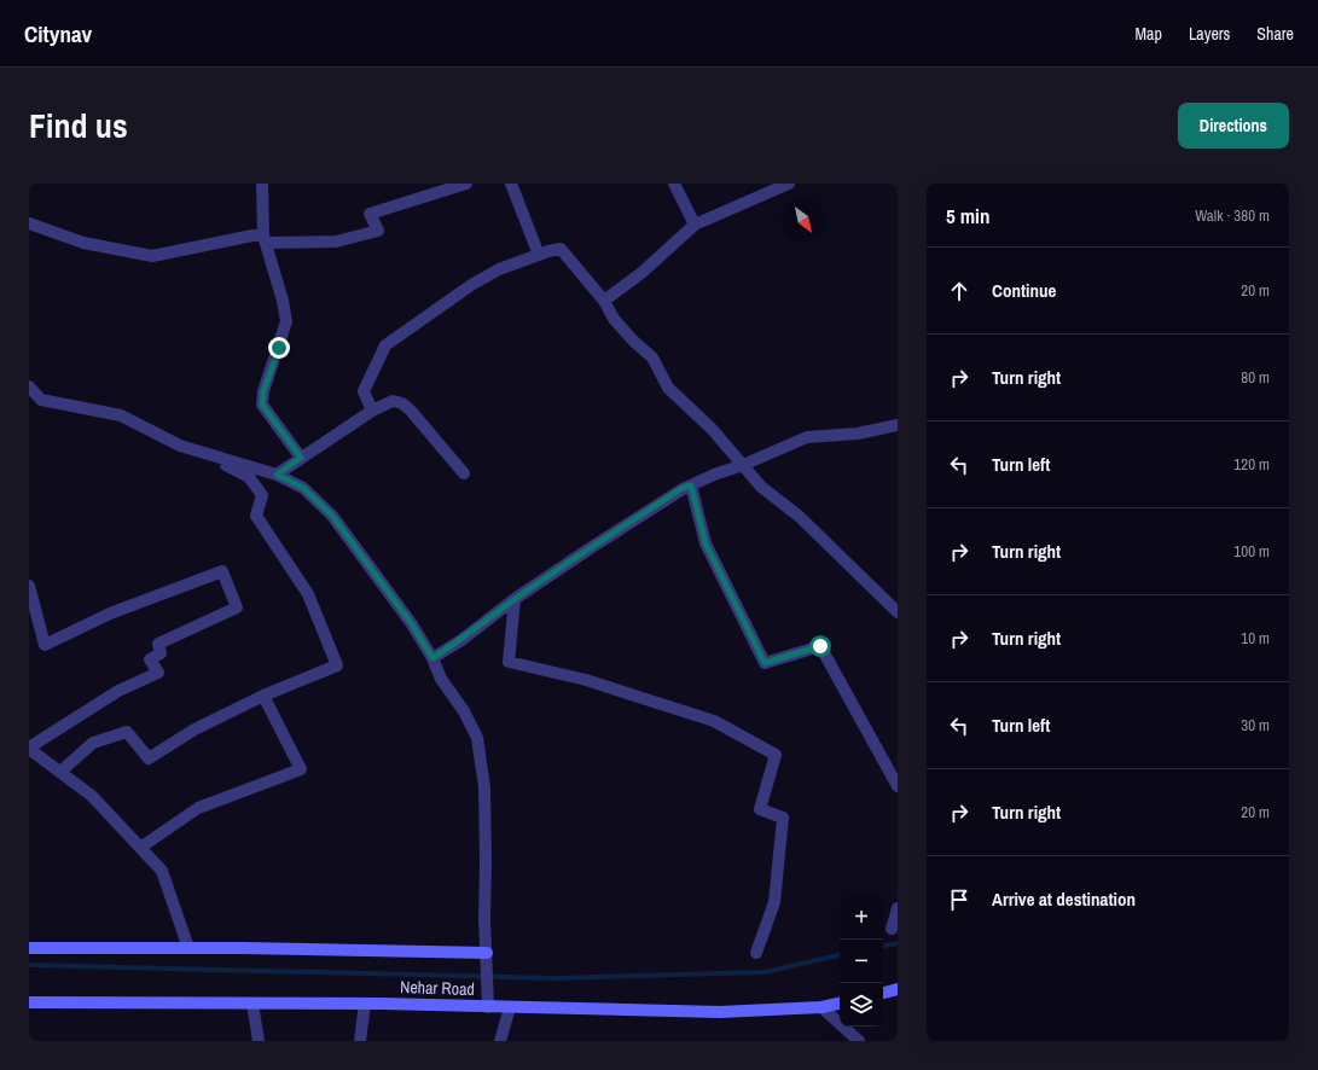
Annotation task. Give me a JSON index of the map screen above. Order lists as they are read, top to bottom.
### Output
{
  "streets": {
    "main road": ["Nehar Road"]
  },
  "north": "bottom right",
  "page": {
    "header": "Citynav",
    "nav": ["Map", "Layers", "Share"],
    "title": "Find us",
    "buttons": "Directions",
    "heading": ["5 min", "Walk · 380 m"],
    "list": [
      ["Continue", "20 m"],
      ["Turn right", "80 m"],
      ["Turn left", "120 m"],
      ["Turn right", "100 m"],
      ["Turn right", "10 m"],
      ["Turn left", "30 m"],
      ["Turn right", "20 m"],
      "Arrive at destination"
    ],
    "map_buttons": ["+", "−"]
  }
}
